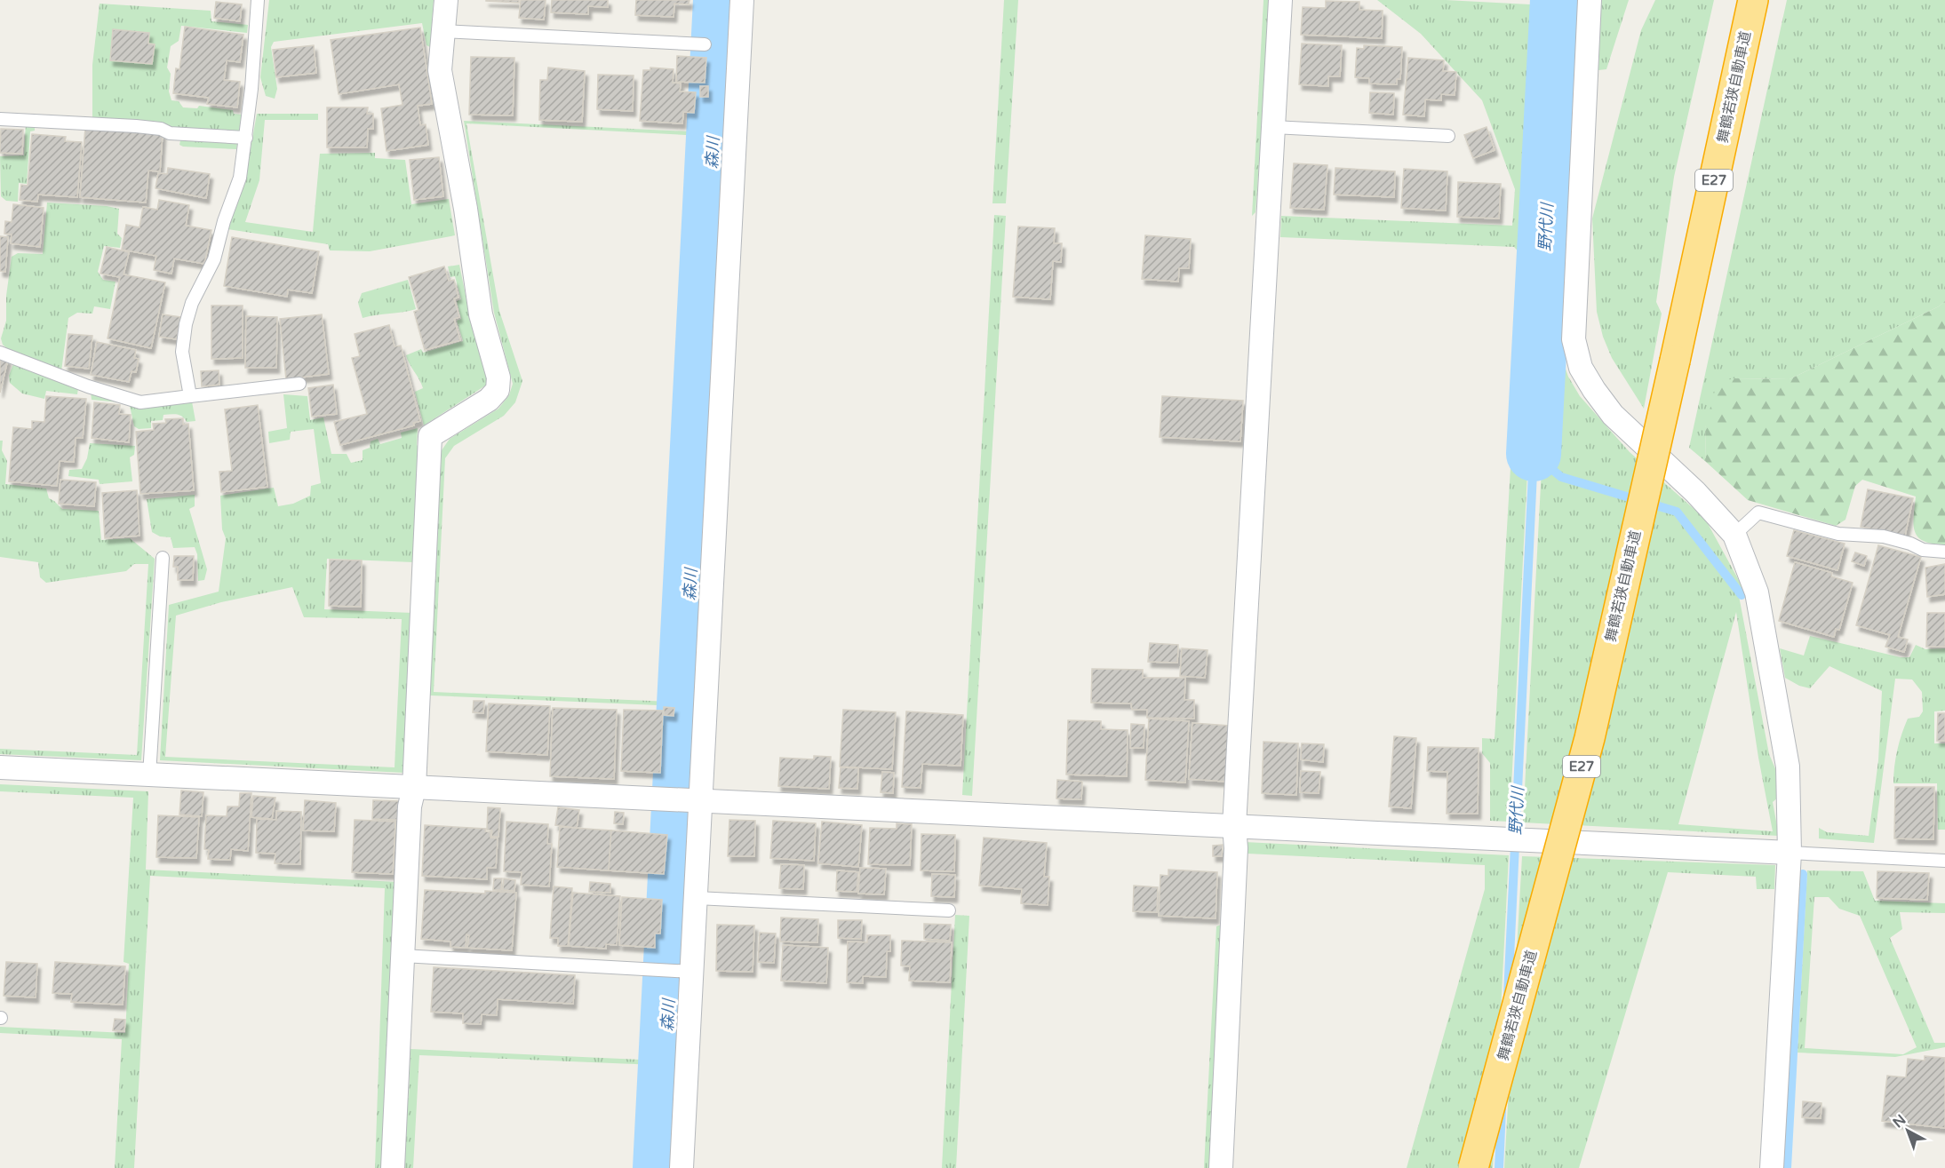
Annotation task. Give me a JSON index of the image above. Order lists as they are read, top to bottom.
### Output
{
  "streets": {
    "highway": ["舞鶴若狭自動車道", "E27"]
  },
  "water": ["森川", "野代川"],
  "north": "top left"
}
